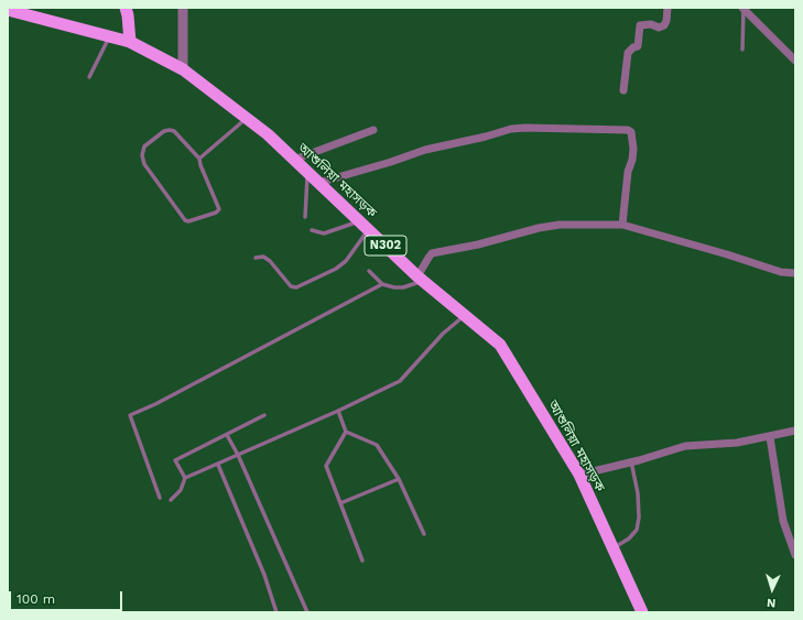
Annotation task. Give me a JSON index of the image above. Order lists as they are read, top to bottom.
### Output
{
  "streets": {
    "highway": ["আশুলিয়া মহাসড়ক", "N302"]
  },
  "scale_bar": "100 m",
  "north": "bottom"
}
